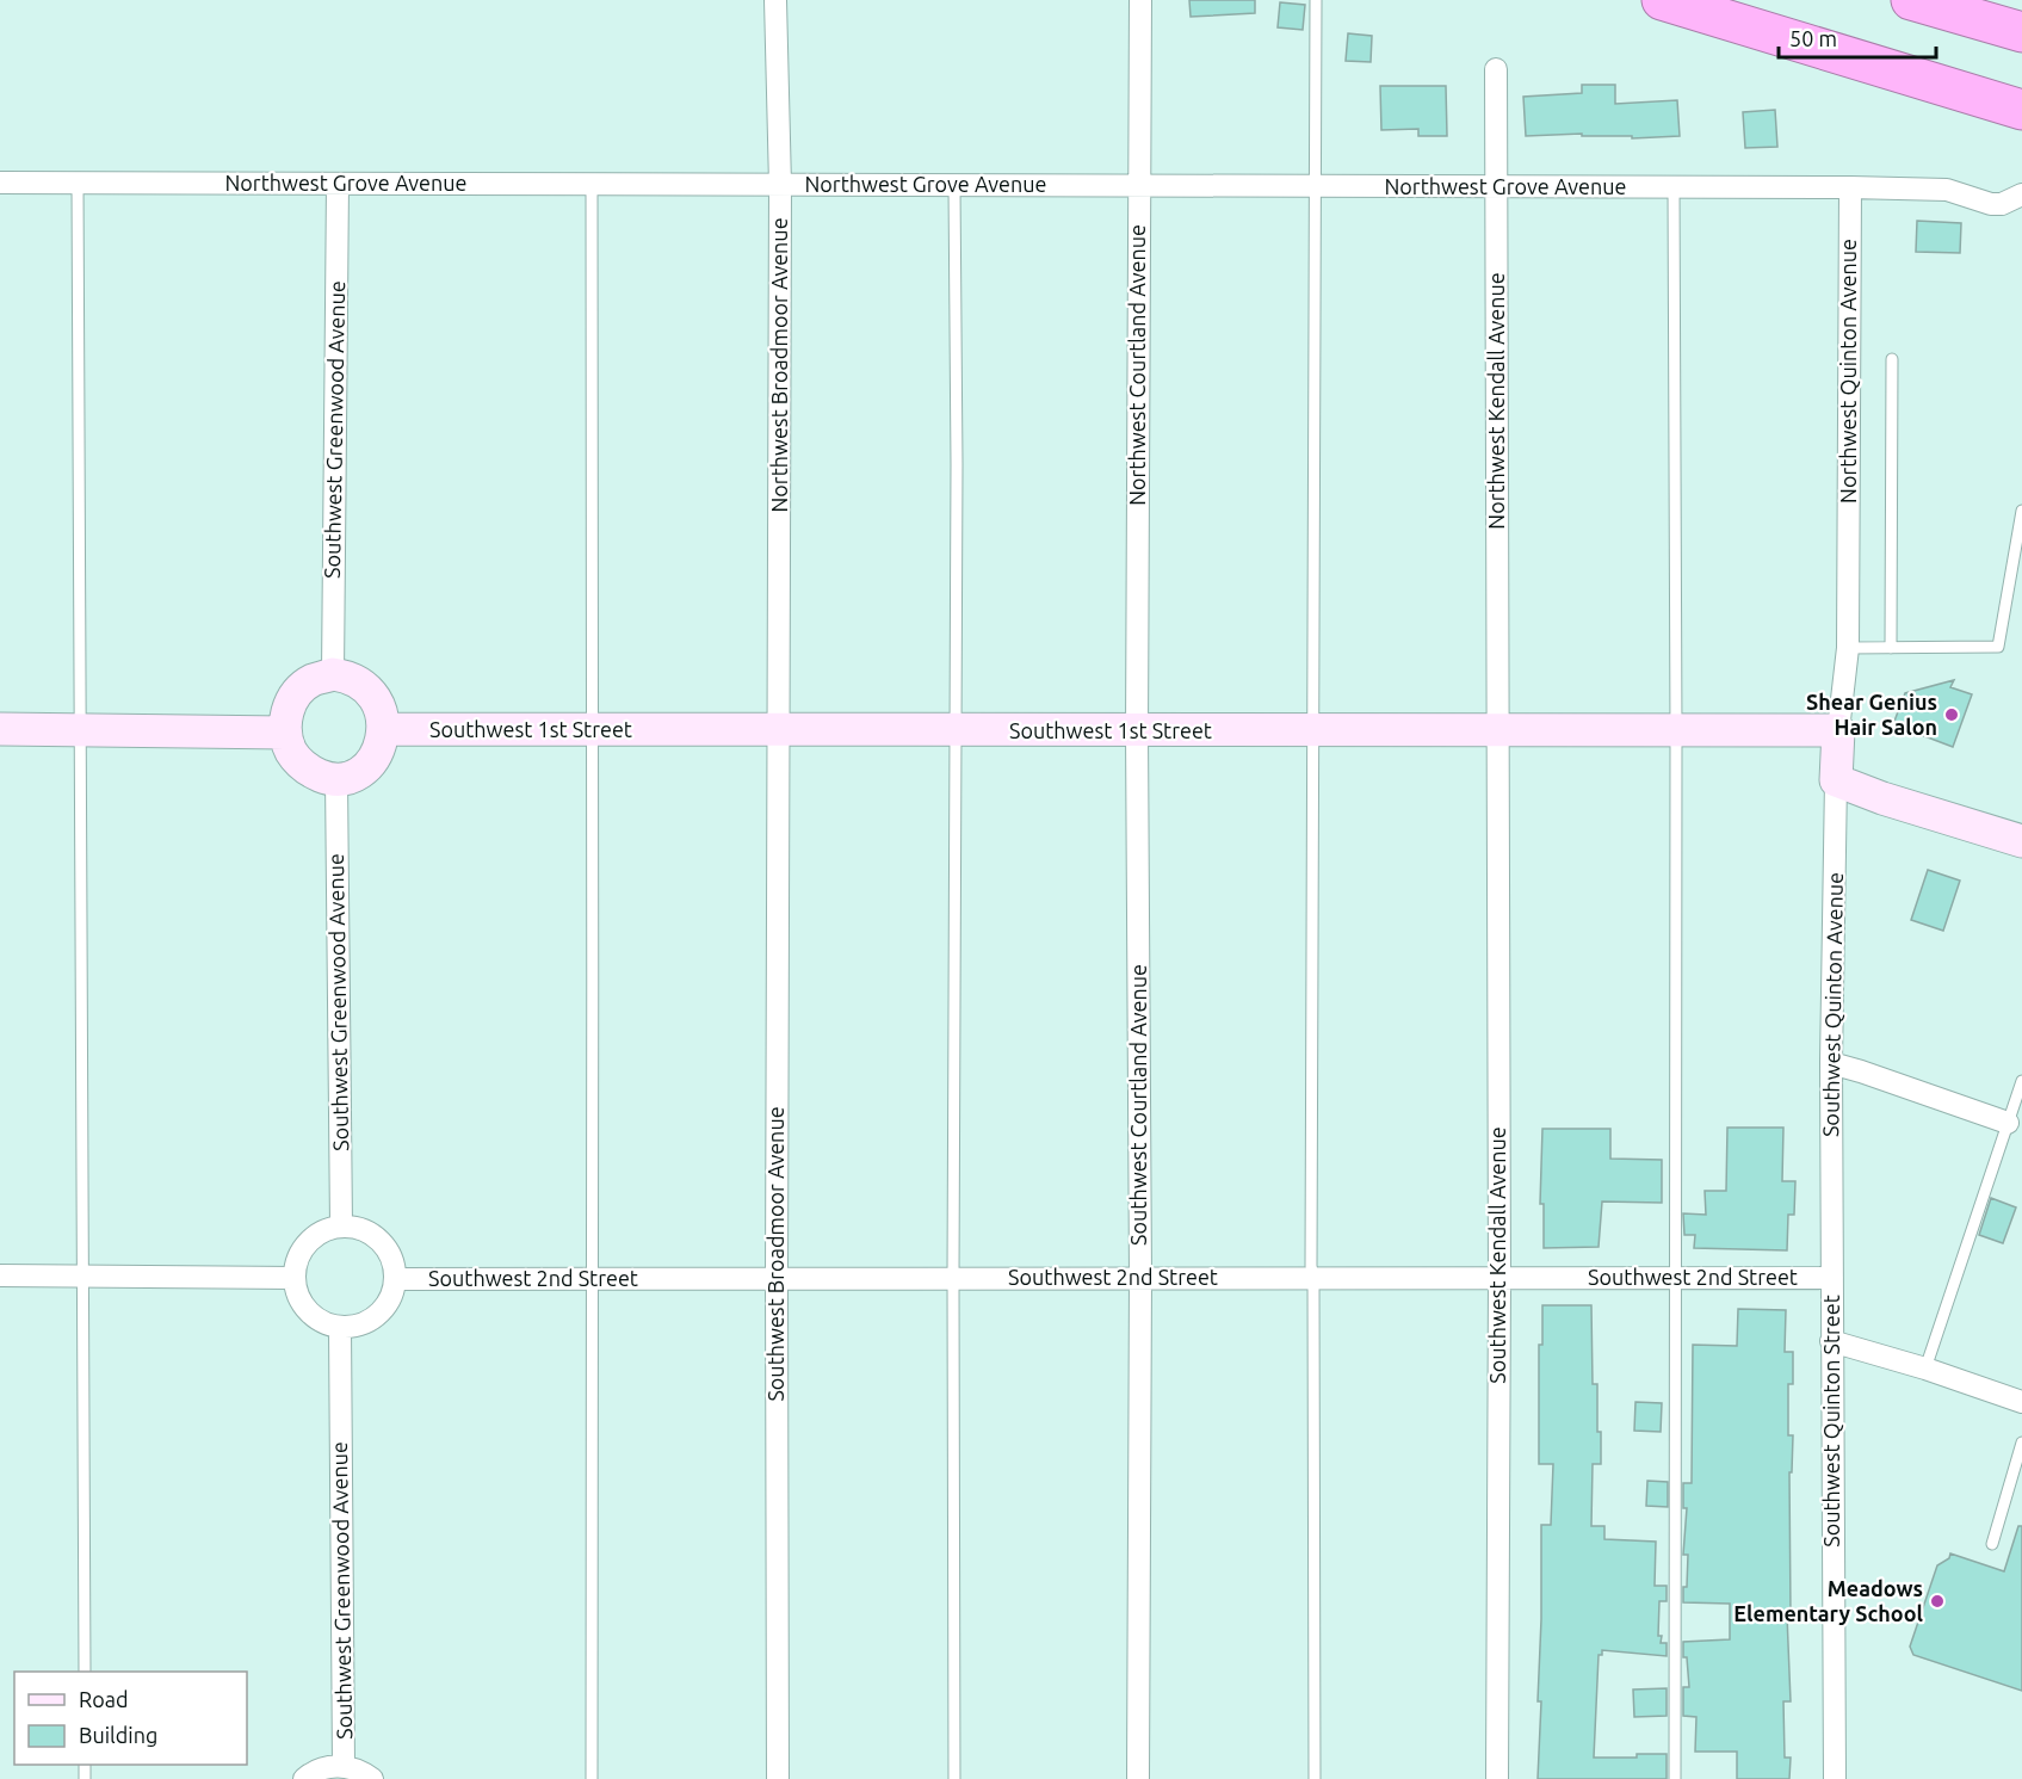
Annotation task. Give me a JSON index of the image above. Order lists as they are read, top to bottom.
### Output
{
  "streets": {
    "street": [
      "Northwest Grove Avenue",
      "Northwest Broadmoor Avenue",
      "Northwest Courtland Avenue",
      "Northwest Quinton Avenue",
      "Northwest Kendall Avenue",
      "Southwest Greenwood Avenue",
      "Southwest 1st Street",
      "Southwest Quinton Avenue",
      "Southwest Courtland Avenue",
      "Southwest Broadmoor Avenue",
      "Southwest Kendall Avenue",
      "Southwest 2nd Street",
      "Southwest Quinton Street"
    ]
  },
  "crossings": [
    ["Northwest Grove Avenue", "Northwest Broadmoor Avenue"],
    ["Northwest Grove Avenue", "Northwest Courtland Avenue"],
    ["Northwest Grove Avenue", "Northwest Quinton Avenue"],
    ["Northwest Grove Avenue", "Northwest Kendall Avenue"],
    ["Northwest Grove Avenue", "Southwest Greenwood Avenue"],
    ["Northwest Broadmoor Avenue", "Southwest 1st Street"],
    ["Northwest Broadmoor Avenue", "Southwest Broadmoor Avenue"],
    ["Northwest Courtland Avenue", "Southwest 1st Street"],
    ["Northwest Courtland Avenue", "Southwest Courtland Avenue"],
    ["Northwest Quinton Avenue", "Southwest 1st Street"],
    ["Northwest Quinton Avenue", "Southwest Quinton Avenue"],
    ["Northwest Kendall Avenue", "Southwest 1st Street"],
    ["Northwest Kendall Avenue", "Southwest Kendall Avenue"],
    ["Southwest Greenwood Avenue", "Southwest 1st Street"],
    ["Southwest Greenwood Avenue", "Southwest 2nd Street"],
    ["Southwest 1st Street", "Southwest Quinton Avenue"],
    ["Southwest 1st Street", "Southwest Courtland Avenue"],
    ["Southwest 1st Street", "Southwest Broadmoor Avenue"],
    ["Southwest 1st Street", "Southwest Kendall Avenue"],
    ["Southwest Quinton Avenue", "Southwest 2nd Street"],
    ["Southwest Quinton Avenue", "Southwest Quinton Street"],
    ["Southwest Courtland Avenue", "Southwest 2nd Street"],
    ["Southwest Broadmoor Avenue", "Southwest 2nd Street"],
    ["Southwest Kendall Avenue", "Southwest 2nd Street"],
    ["Southwest 2nd Street", "Southwest Quinton Street"]
  ],
  "places": ["Shear Genius Hair Salon", "Meadows Elementary School"],
  "legend": ["Road", "Building"],
  "scale_bar": "50 m"
}
